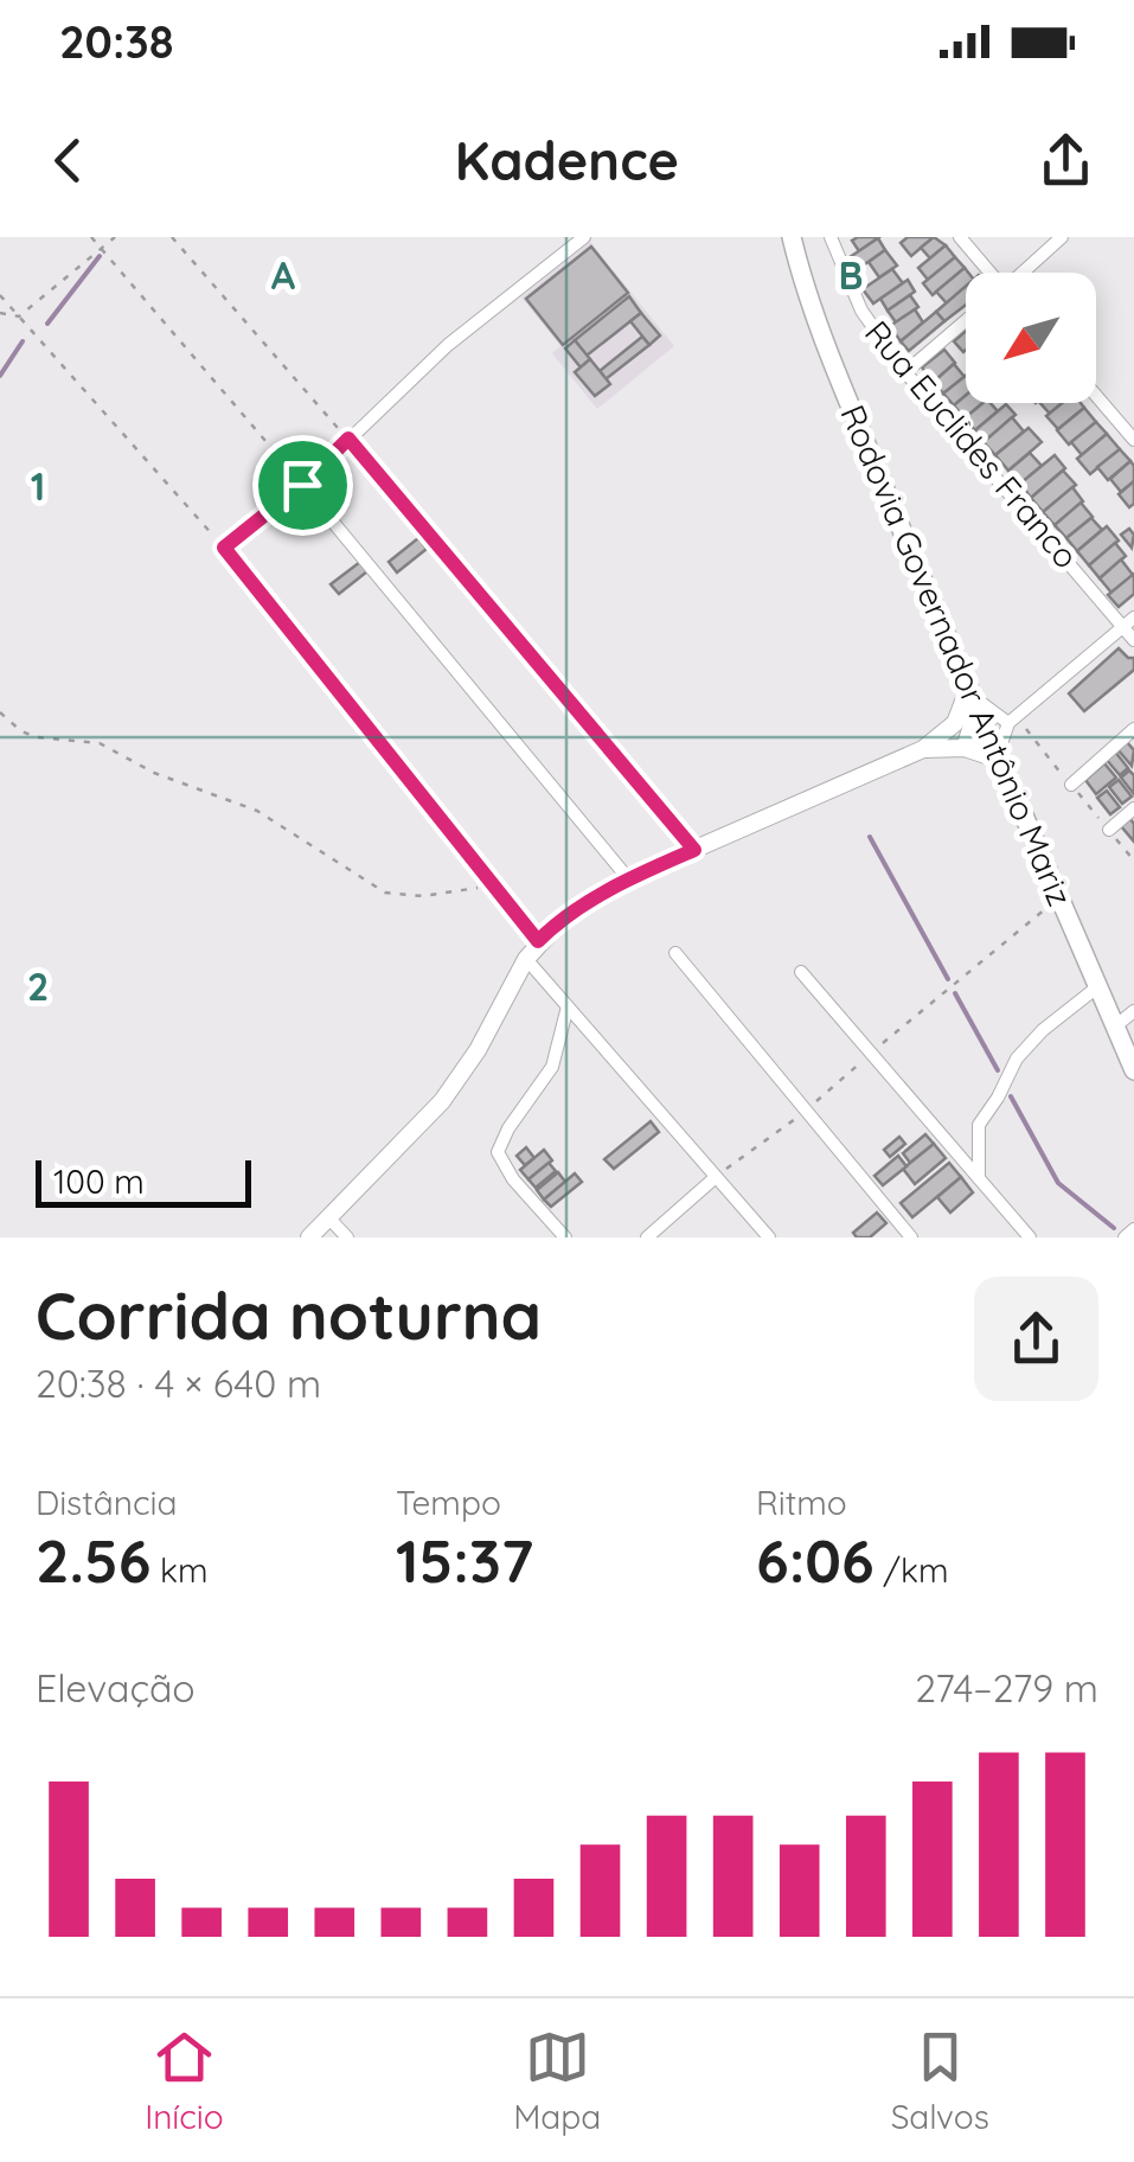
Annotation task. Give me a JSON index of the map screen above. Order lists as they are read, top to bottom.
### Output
{
  "streets": {
    "highway": ["Rodovia Governador Antônio Mariz"],
    "street": ["Rua Euclides Franco"]
  },
  "scale_bar": "100 m",
  "north": "bottom left",
  "page": {
    "status": "20:38",
    "header": "Kadence",
    "scale": "100 m",
    "heading": ["Corrida noturna", "20:38 · 4 × 640 m"],
    "stats": [
      ["Distância", "2.56 km"],
      ["Tempo", "15:37"],
      ["Ritmo", "6:06 /km"]
    ],
    "chart": ["Elevação", "274–279 m"],
    "tabs": ["Início", "Mapa", "Salvos"]
  },
  "grid": {
    "columns": ["A", "B"],
    "rows": ["1", "2"]
  }
}
